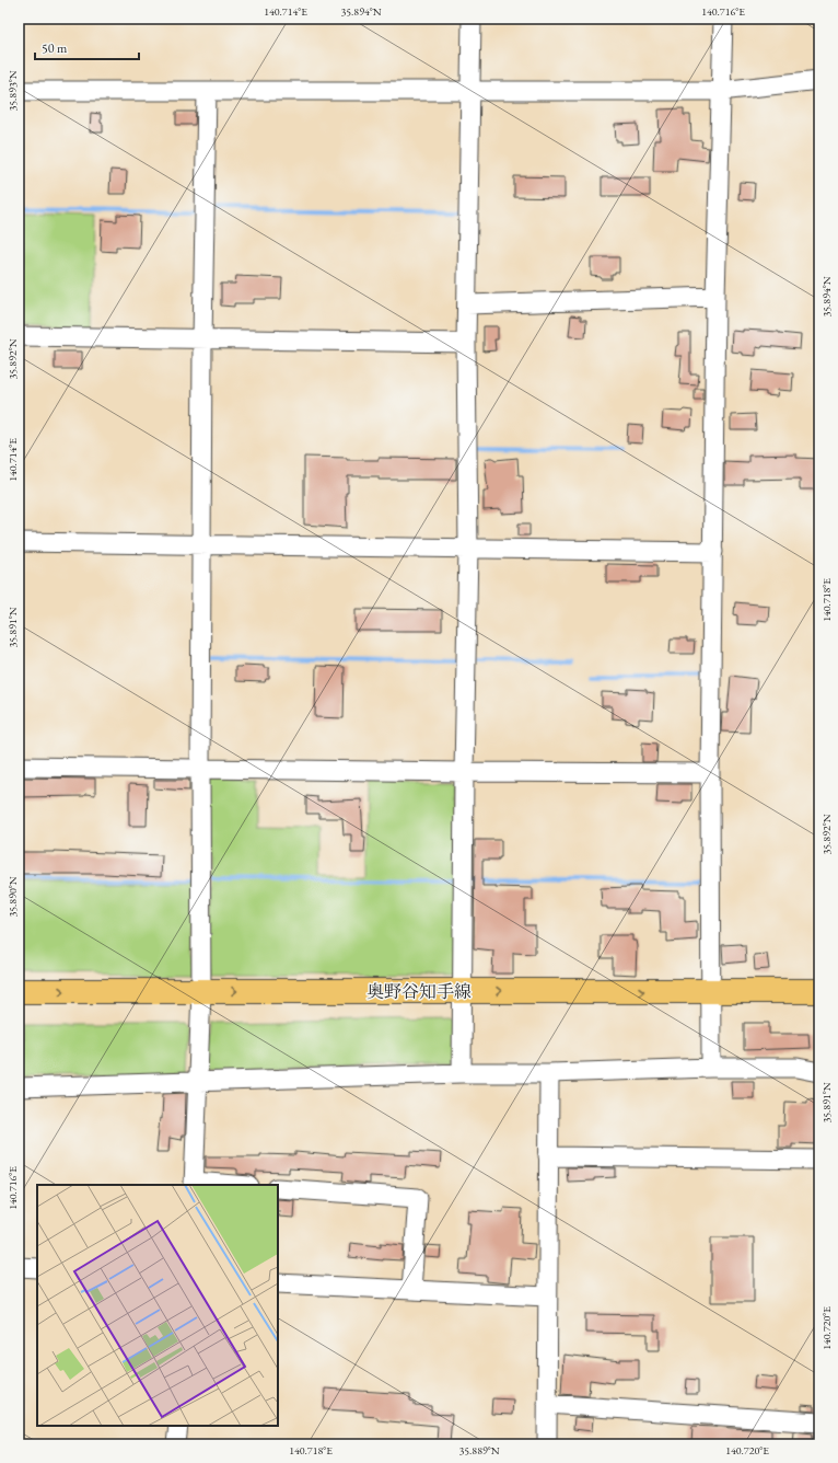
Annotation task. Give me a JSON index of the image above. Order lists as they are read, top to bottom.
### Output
{
  "streets": {
    "main road": ["奥野谷知手線"]
  },
  "scale_bar": "50 m",
  "coordinates": [
    "140.714°E",
    "35.894°N",
    "140.716°E",
    "35.893°N",
    "35.892°N",
    "140.718°E",
    "35.891°N",
    "35.890°N",
    "140.720°E",
    "35.889°N"
  ]
}
